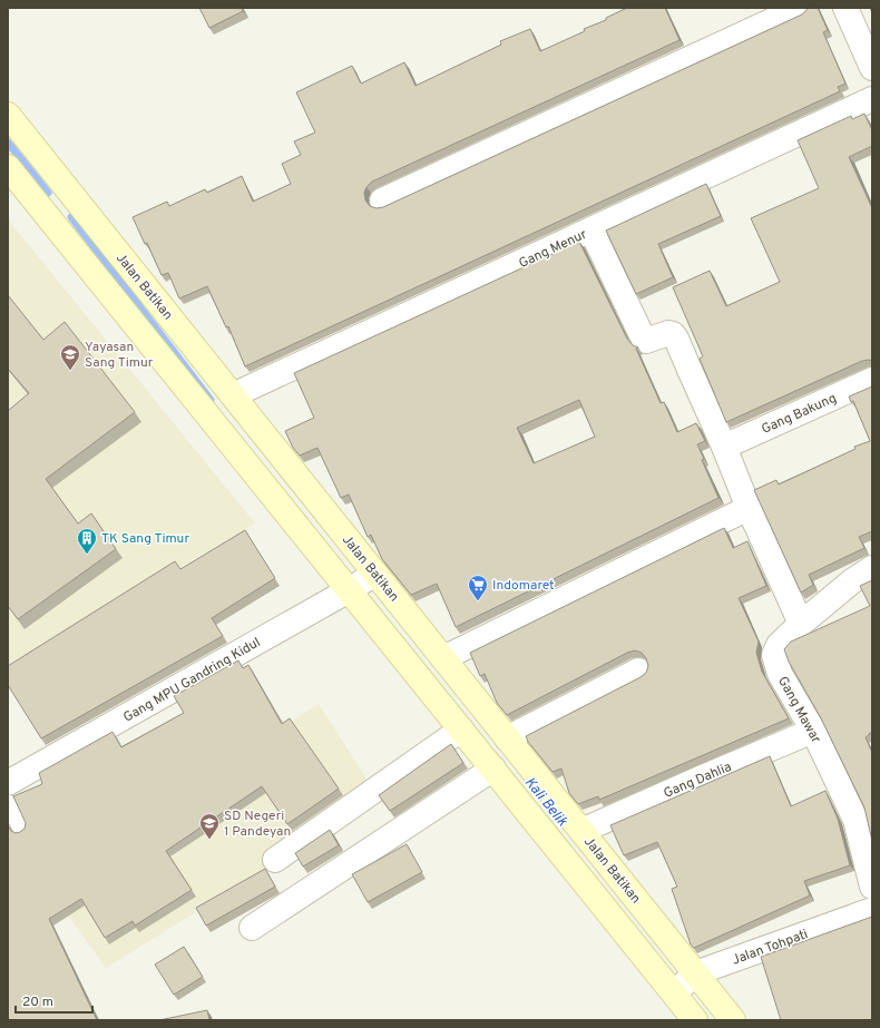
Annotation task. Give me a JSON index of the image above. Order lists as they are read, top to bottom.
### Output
{
  "streets": {
    "main road": ["Jalan Batikan"],
    "street": [
      "Gang Menur",
      "Gang Bakung",
      "Gang MPU Gandring Kidul",
      "Gang Mawar",
      "Gang Dahlia",
      "Jalan Tohpati"
    ]
  },
  "crossings": [
    ["Gang Menur", "Jalan Batikan"],
    ["Jalan Batikan", "Gang MPU Gandring Kidul"],
    ["Jalan Batikan", "Gang Dahlia"],
    ["Jalan Batikan", "Jalan Tohpati"],
    ["Gang Mawar", "Gang Dahlia"]
  ],
  "water": ["Kali Belik"],
  "places": {
    "school or university": ["Yayasan Sang Timur", "SD Negeri 1 Pandeyan"],
    "building": ["TK Sang Timur"],
    "supermarket": ["Indomaret"]
  },
  "scale_bar": "20 m"
}
